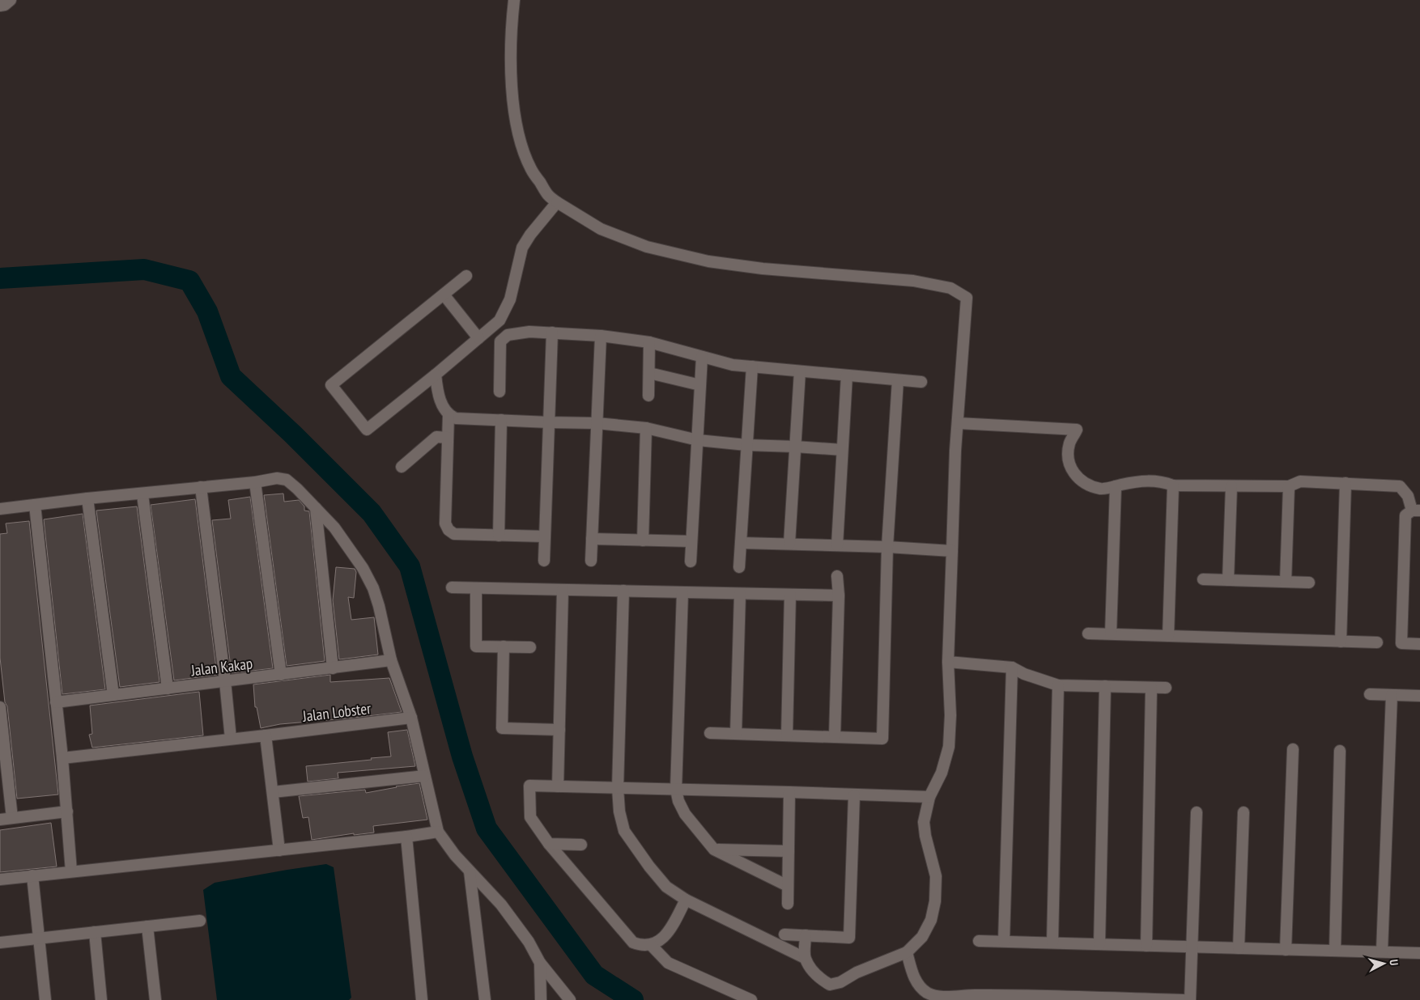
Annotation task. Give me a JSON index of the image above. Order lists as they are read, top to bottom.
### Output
{
  "streets": {
    "street": ["Jalan Kakap", "Jalan Lobster"]
  },
  "north": "right"
}
